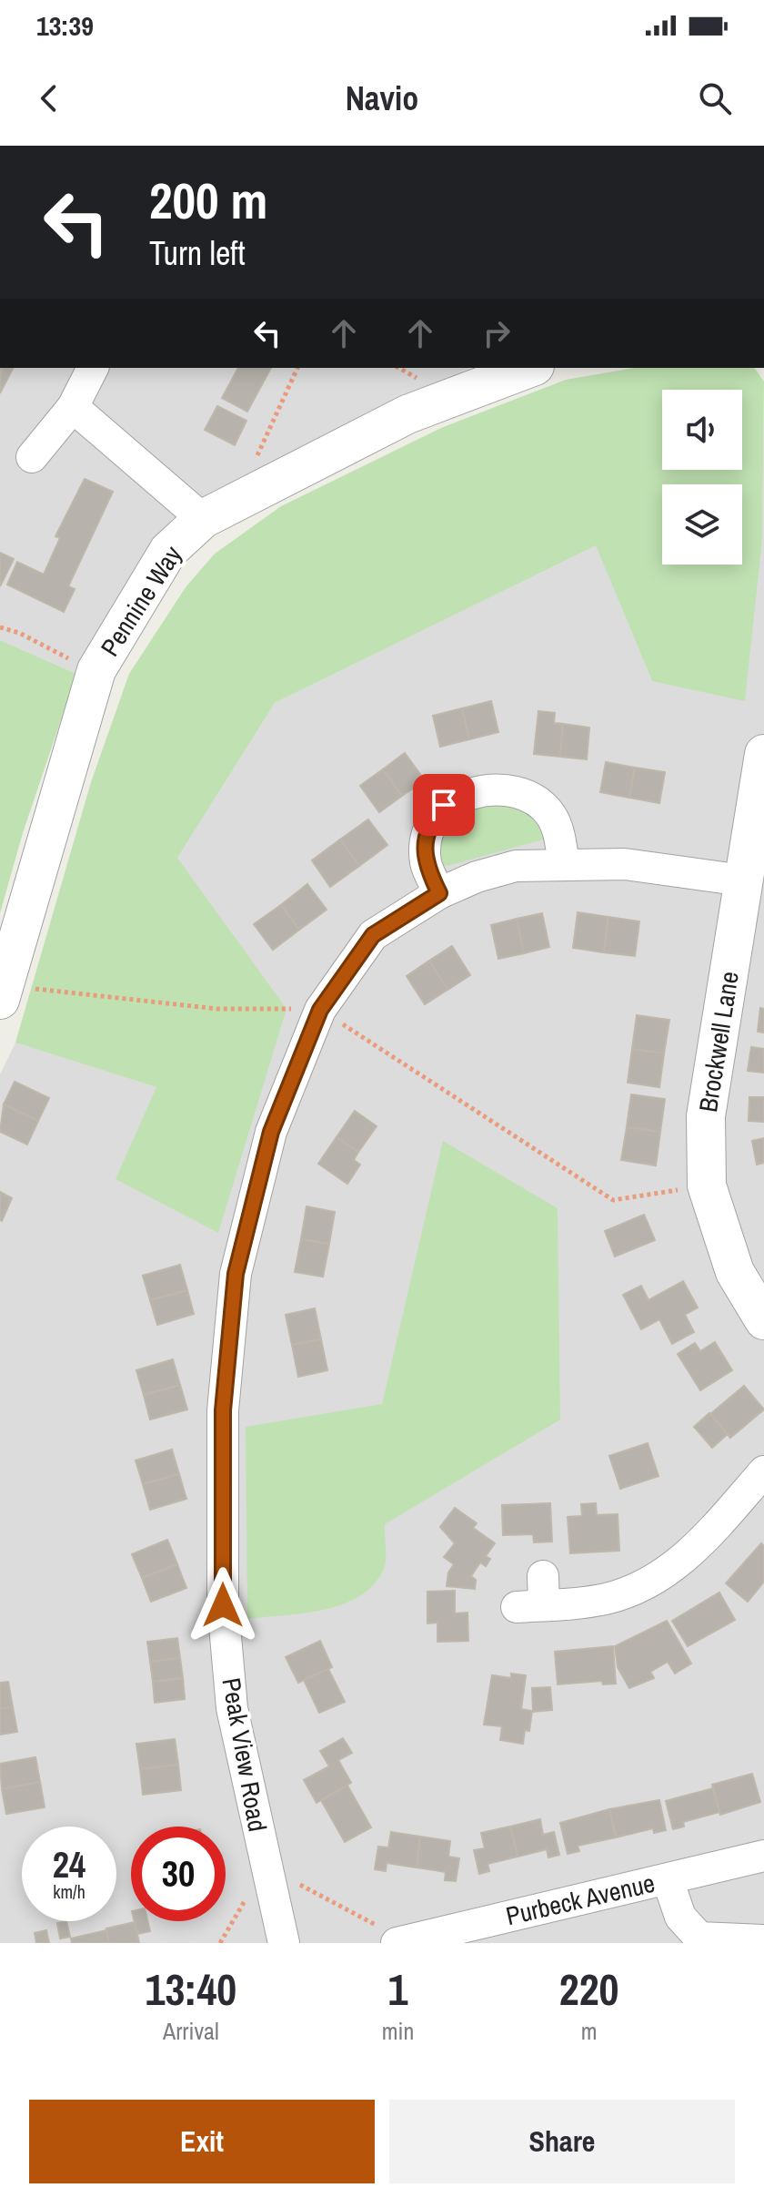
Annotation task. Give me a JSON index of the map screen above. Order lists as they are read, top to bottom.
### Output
{
  "streets": {
    "street": [
      "Pennine Way",
      "Brockwell Lane",
      "Peak View Road",
      "Purbeck Avenue"
    ]
  },
  "crossings": [
    ["Brockwell Lane", "Peak View Road"]
  ],
  "page": {
    "status": "13:39",
    "header": "Navio",
    "turn": ["200 m", "Turn left"],
    "speed": "24 km/h",
    "limit": "30",
    "eta": [
      "13:40",
      "Arrival",
      "1",
      "min",
      "220",
      "m"
    ],
    "buttons": ["Exit", "Share"]
  }
}
